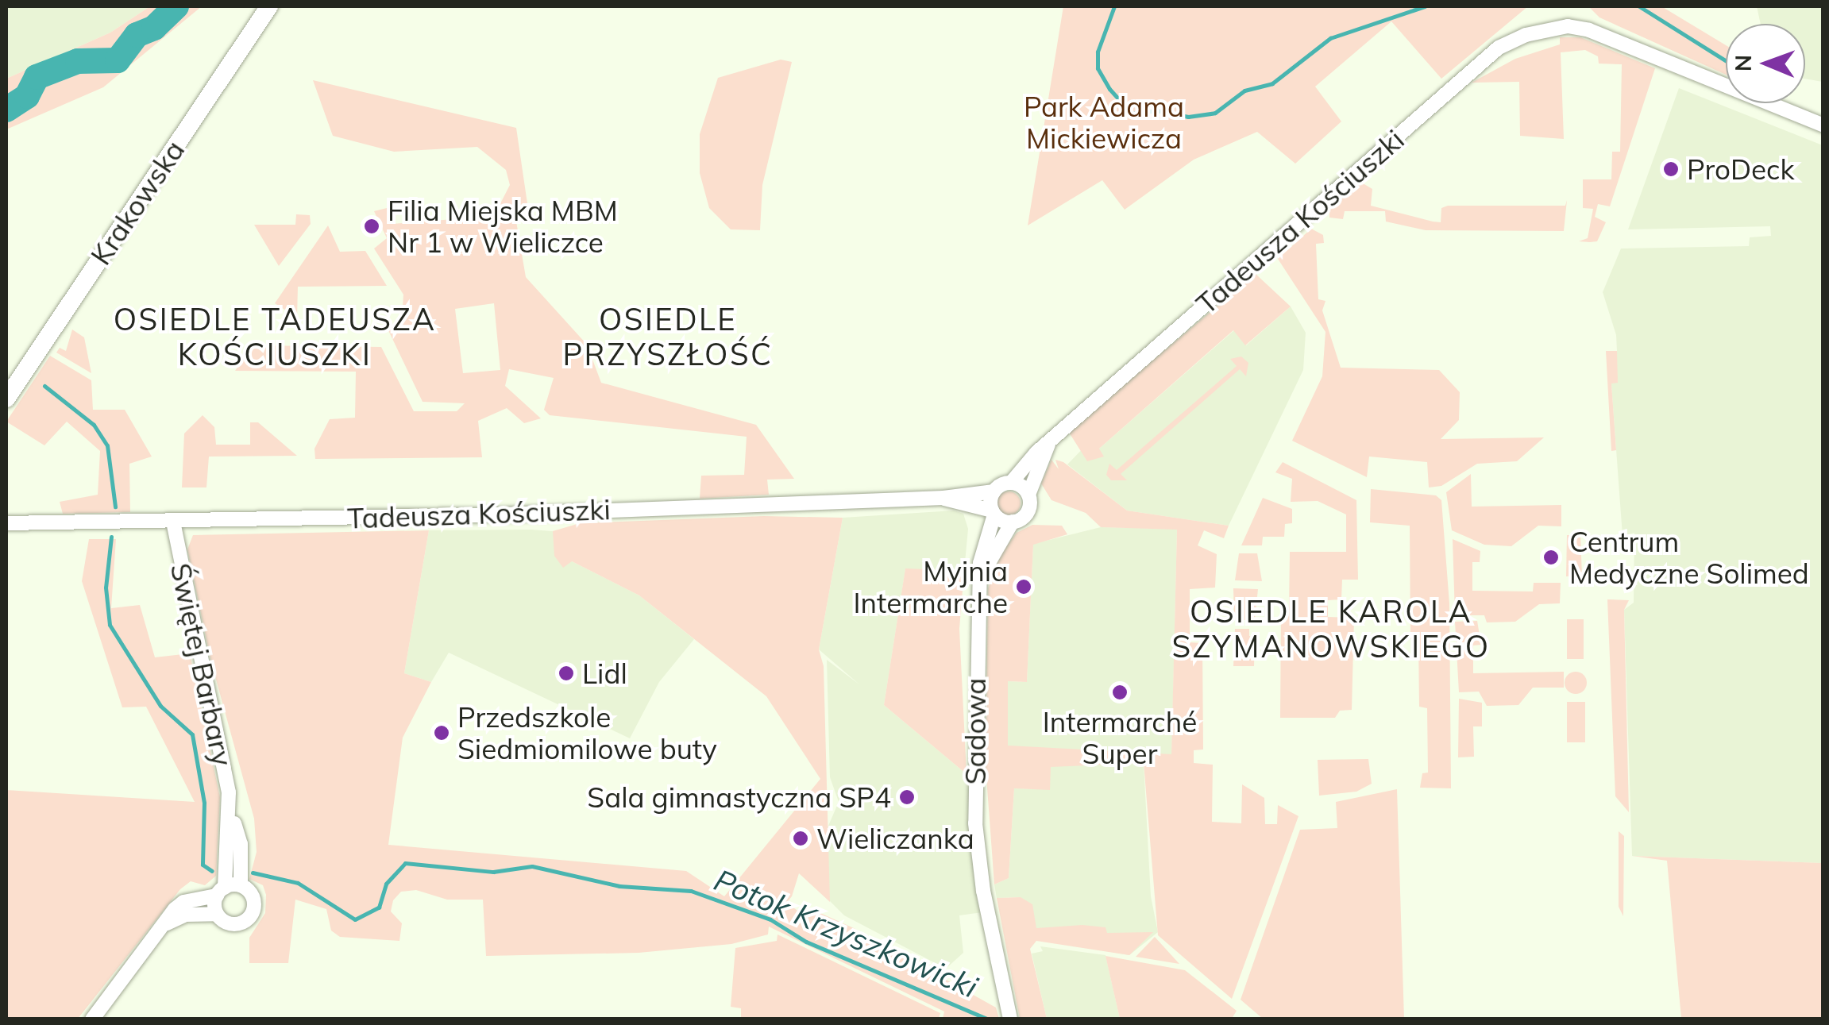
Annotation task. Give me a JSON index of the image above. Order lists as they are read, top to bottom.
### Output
{
  "streets": {
    "main road": ["Krakowska"],
    "street": ["Tadeusza Kościuszki", "Świętej Barbary", "Sadowa"]
  },
  "crossings": [
    ["Tadeusza Kościuszki", "Świętej Barbary"],
    ["Tadeusza Kościuszki", "Sadowa"]
  ],
  "districts": ["OSIEDLE TADEUSZA KOŚCIUSZKI", "OSIEDLE PRZYSZŁOŚĆ", "OSIEDLE KAROLA SZYMANOWSKIEGO"],
  "water": ["Potok Krzyszkowicki"],
  "parks": ["Park Adama Mickiewicza"],
  "places": [
    "ProDeck",
    "Filia Miejska MBM Nr 1 w Wieliczce",
    "Centrum Medyczne Solimed",
    "Myjnia Intermarche",
    "Lidl",
    "Intermarché Super",
    "Przedszkole Siedmiomilowe buty",
    "Sala gimnastyczna SP4",
    "Wieliczanka"
  ],
  "north": "left"
}
